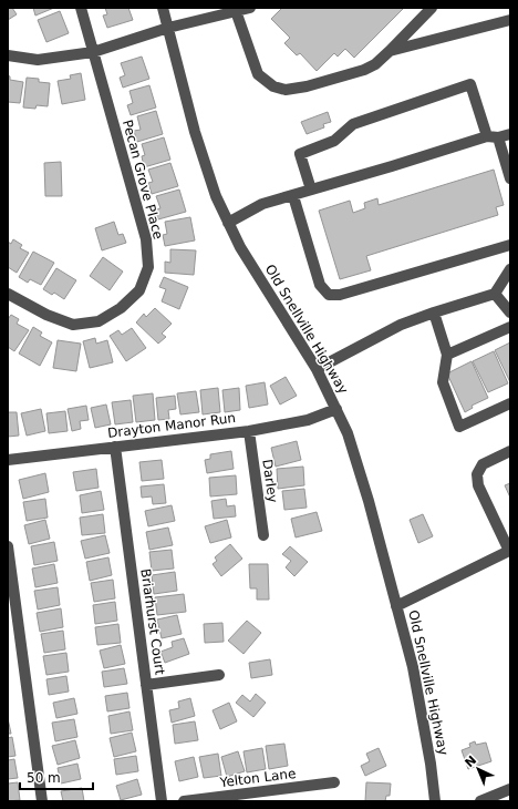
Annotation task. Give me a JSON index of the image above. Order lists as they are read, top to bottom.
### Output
{
  "streets": {
    "street": [
      "Pecan Grove Place",
      "Old Snellville Highway",
      "Drayton Manor Run",
      "Darley",
      "Briarhurst Court",
      "Yelton Lane"
    ]
  },
  "crossings": [
    ["Old Snellville Highway", "Drayton Manor Run"],
    ["Drayton Manor Run", "Darley"],
    ["Drayton Manor Run", "Briarhurst Court"]
  ],
  "scale_bar": "50 m",
  "north": "top left"
}
